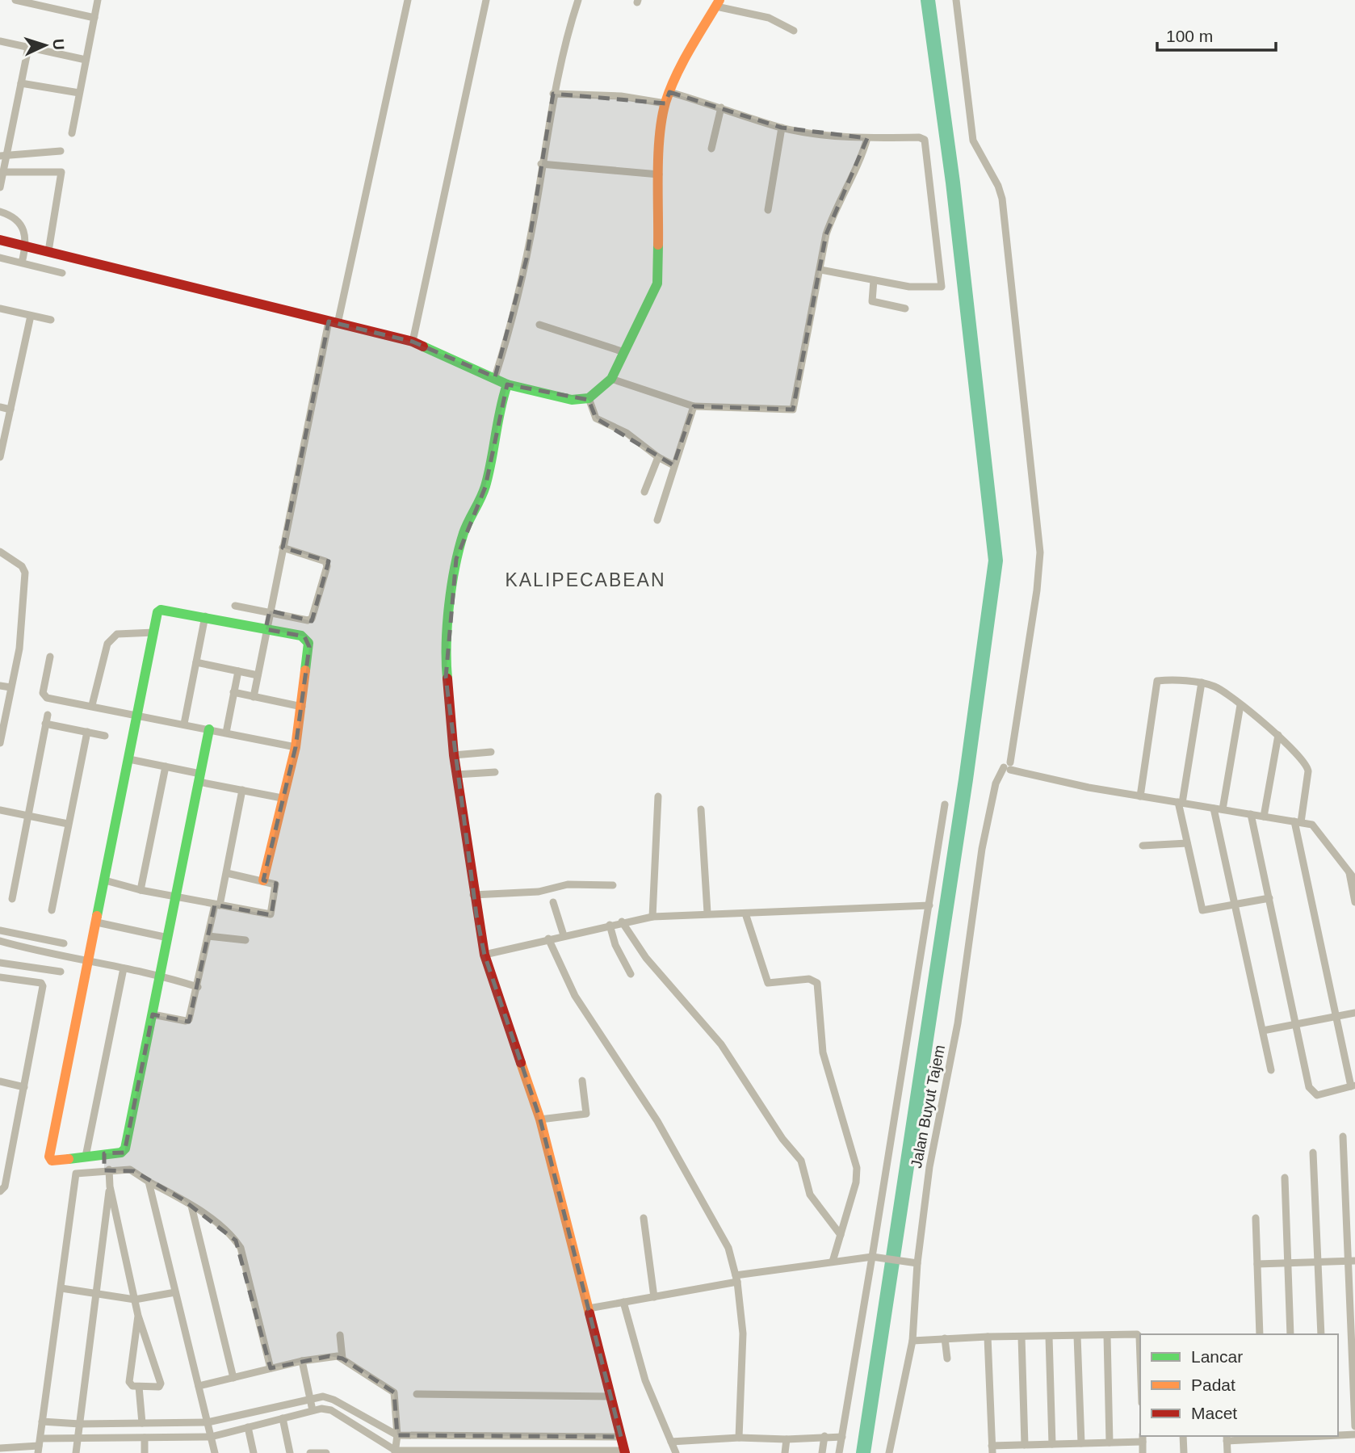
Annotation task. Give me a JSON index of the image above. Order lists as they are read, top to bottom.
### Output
{
  "streets": {
    "street": ["Jalan Buyut Tajem"]
  },
  "districts": ["KALIPECABEAN"],
  "legend": ["Lancar", "Padat", "Macet"],
  "scale_bar": "100 m",
  "north": "right"
}
